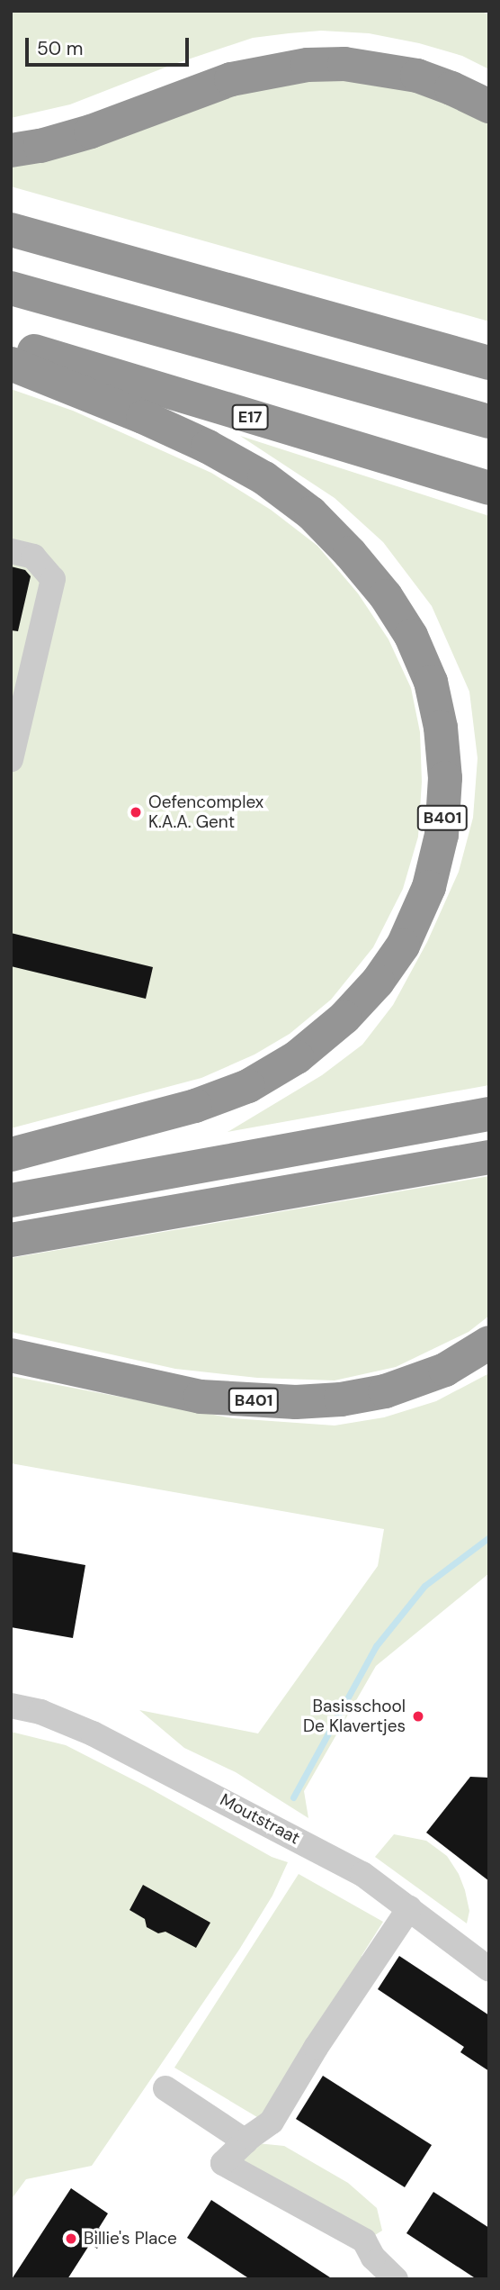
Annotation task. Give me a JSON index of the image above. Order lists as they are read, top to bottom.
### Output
{
  "streets": {
    "highway": ["E17", "B401"],
    "street": ["Moutstraat"]
  },
  "places": ["Oefencomplex K.A.A. Gent", "Basisschool De Klavertjes", "Billie's Place"],
  "scale_bar": "50 m"
}
